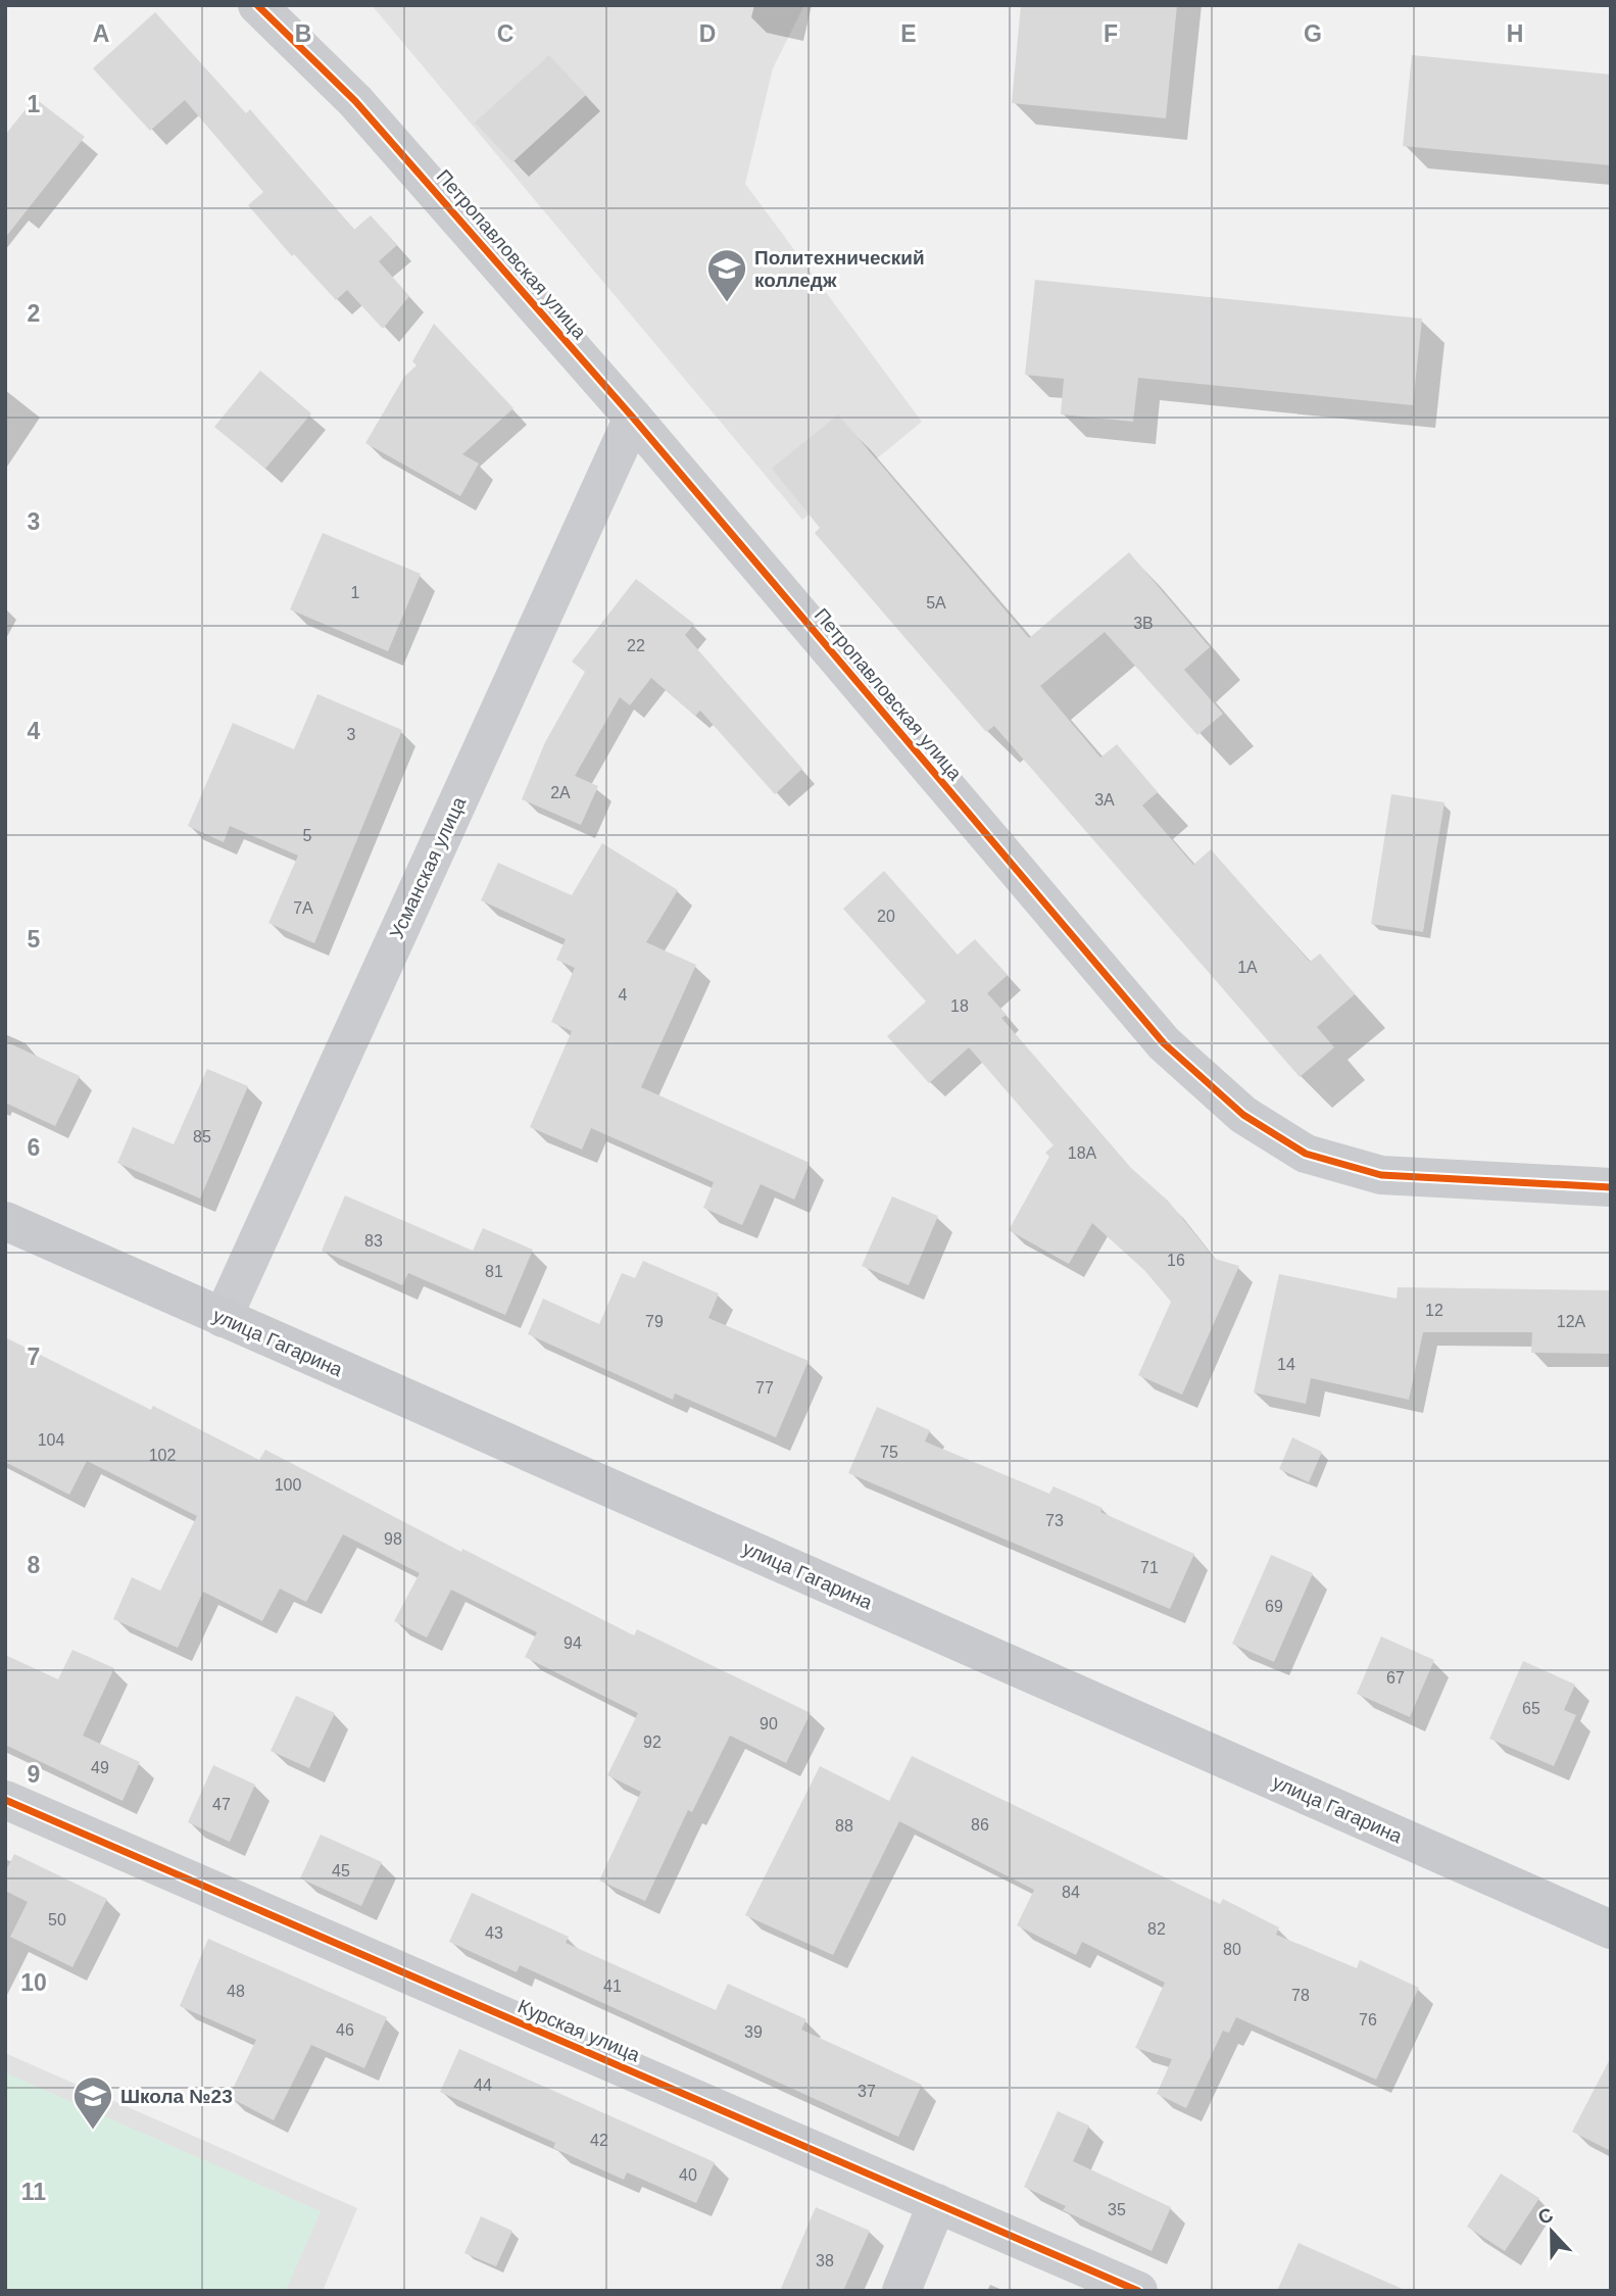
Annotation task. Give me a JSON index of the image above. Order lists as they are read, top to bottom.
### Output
{
  "streets": {
    "main road": ["улица Гагарина"],
    "street": ["Петропавловская улица", "Усманская улица", "Курская улица"]
  },
  "crossings": [
    ["Петропавловская улица", "Усманская улица"],
    ["Усманская улица", "улица Гагарина"]
  ],
  "places": {
    "school or university": ["Политехнический колледж", "Школа №23"]
  },
  "house_numbers": [
    "1",
    "5А",
    "3В",
    "22",
    "3",
    "2А",
    "3А",
    "5",
    "7А",
    "20",
    "1А",
    "4",
    "18",
    "85",
    "18А",
    "83",
    "16",
    "81",
    "12",
    "79",
    "12А",
    "14",
    "77",
    "104",
    "75",
    "102",
    "100",
    "73",
    "98",
    "71",
    "69",
    "94",
    "67",
    "65",
    "90",
    "92",
    "49",
    "47",
    "86",
    "88",
    "45",
    "84",
    "50",
    "82",
    "43",
    "80",
    "41",
    "48",
    "78",
    "76",
    "46",
    "39",
    "44",
    "37",
    "42",
    "40",
    "35",
    "38"
  ],
  "north": "top",
  "grid": {
    "columns": [
      "A",
      "B",
      "C",
      "D",
      "E",
      "F",
      "G",
      "H"
    ],
    "rows": [
      "1",
      "2",
      "3",
      "4",
      "5",
      "6",
      "7",
      "8",
      "9",
      "10",
      "11"
    ]
  }
}
